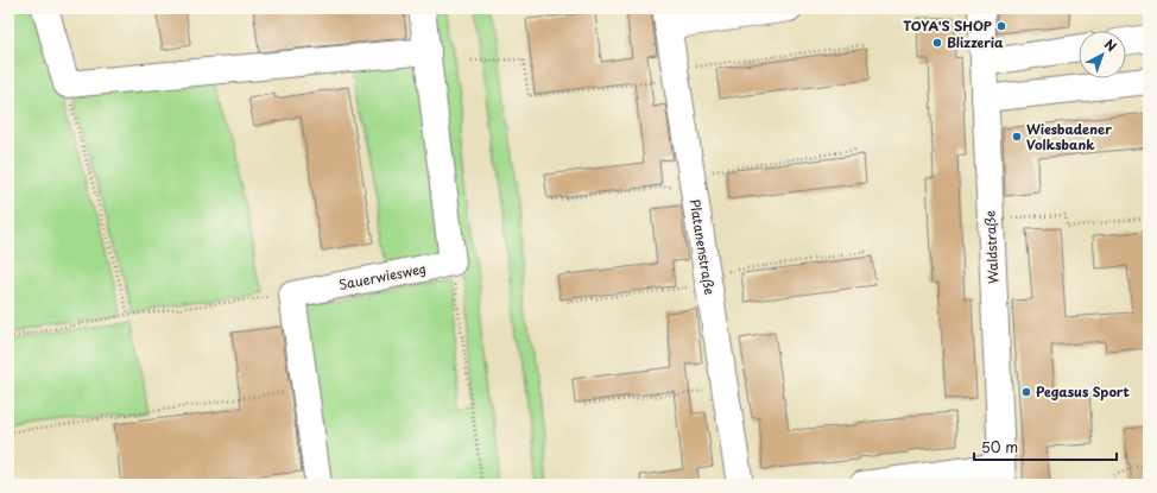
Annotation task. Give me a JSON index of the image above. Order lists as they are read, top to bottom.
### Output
{
  "streets": {
    "street": ["Platanenstraße", "Waldstraße", "Sauerwiesweg"]
  },
  "places": [
    "TOYA'S SHOP",
    "Blizzeria",
    "Wiesbadener Volksbank",
    "Pegasus Sport"
  ],
  "scale_bar": "50 m",
  "north": "top right"
}
